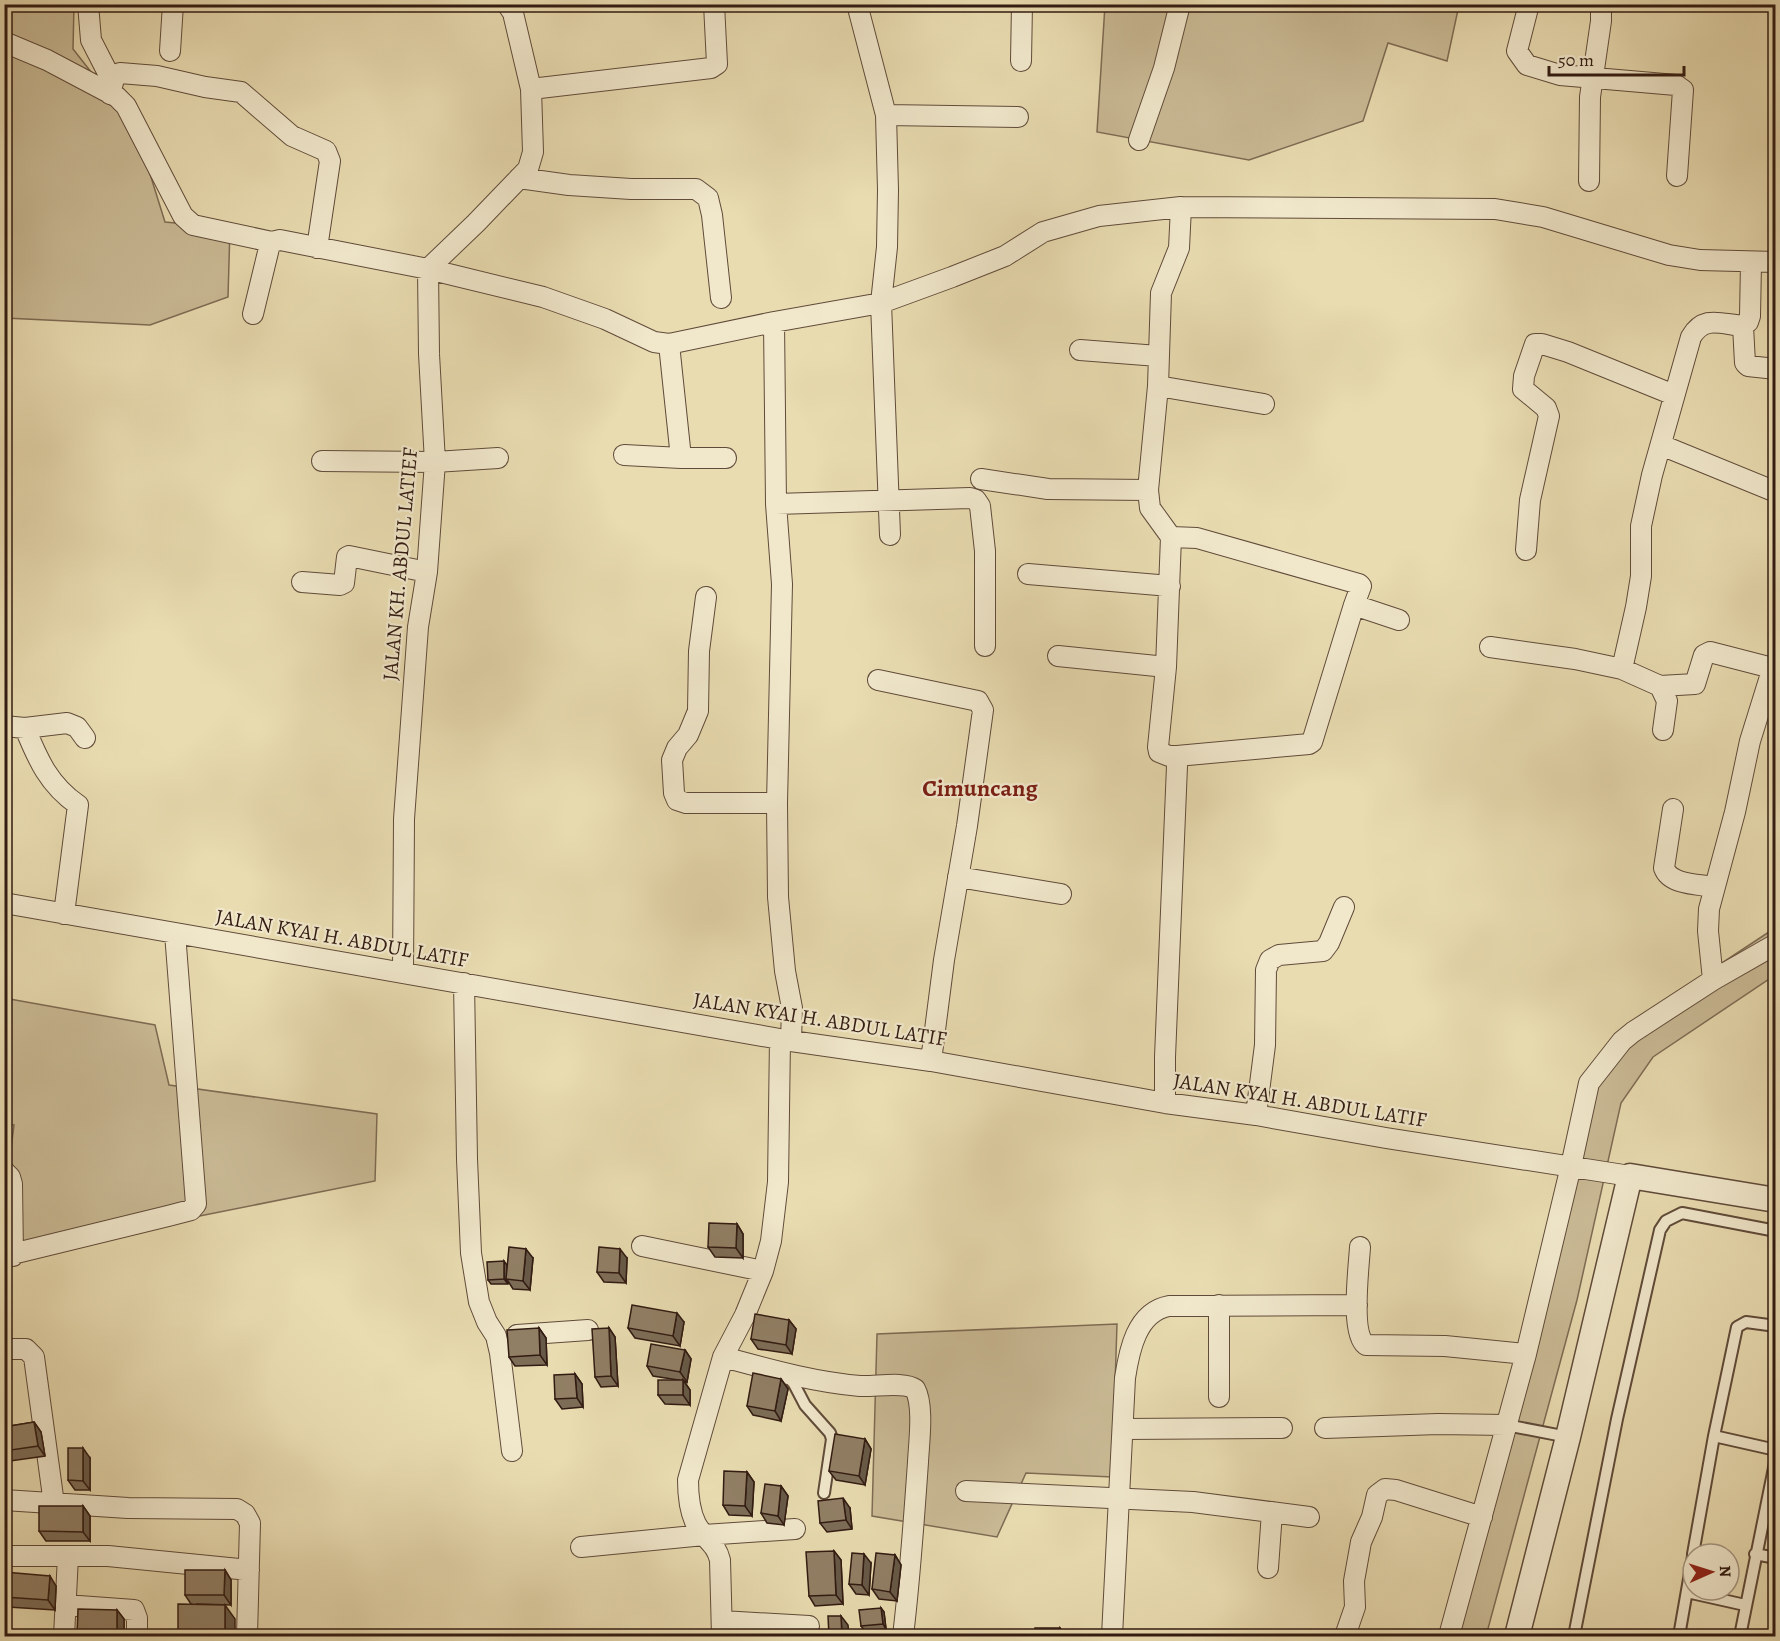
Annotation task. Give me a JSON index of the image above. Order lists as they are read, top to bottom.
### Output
{
  "streets": {
    "street": ["JALAN KH. ABDUL LATIEF", "JALAN KYAI H. ABDUL LATIF"]
  },
  "crossings": [
    ["JALAN KH. ABDUL LATIEF", "JALAN KYAI H. ABDUL LATIF"]
  ],
  "districts": ["Cimuncang"],
  "scale_bar": "50 m",
  "north": "right"
}
